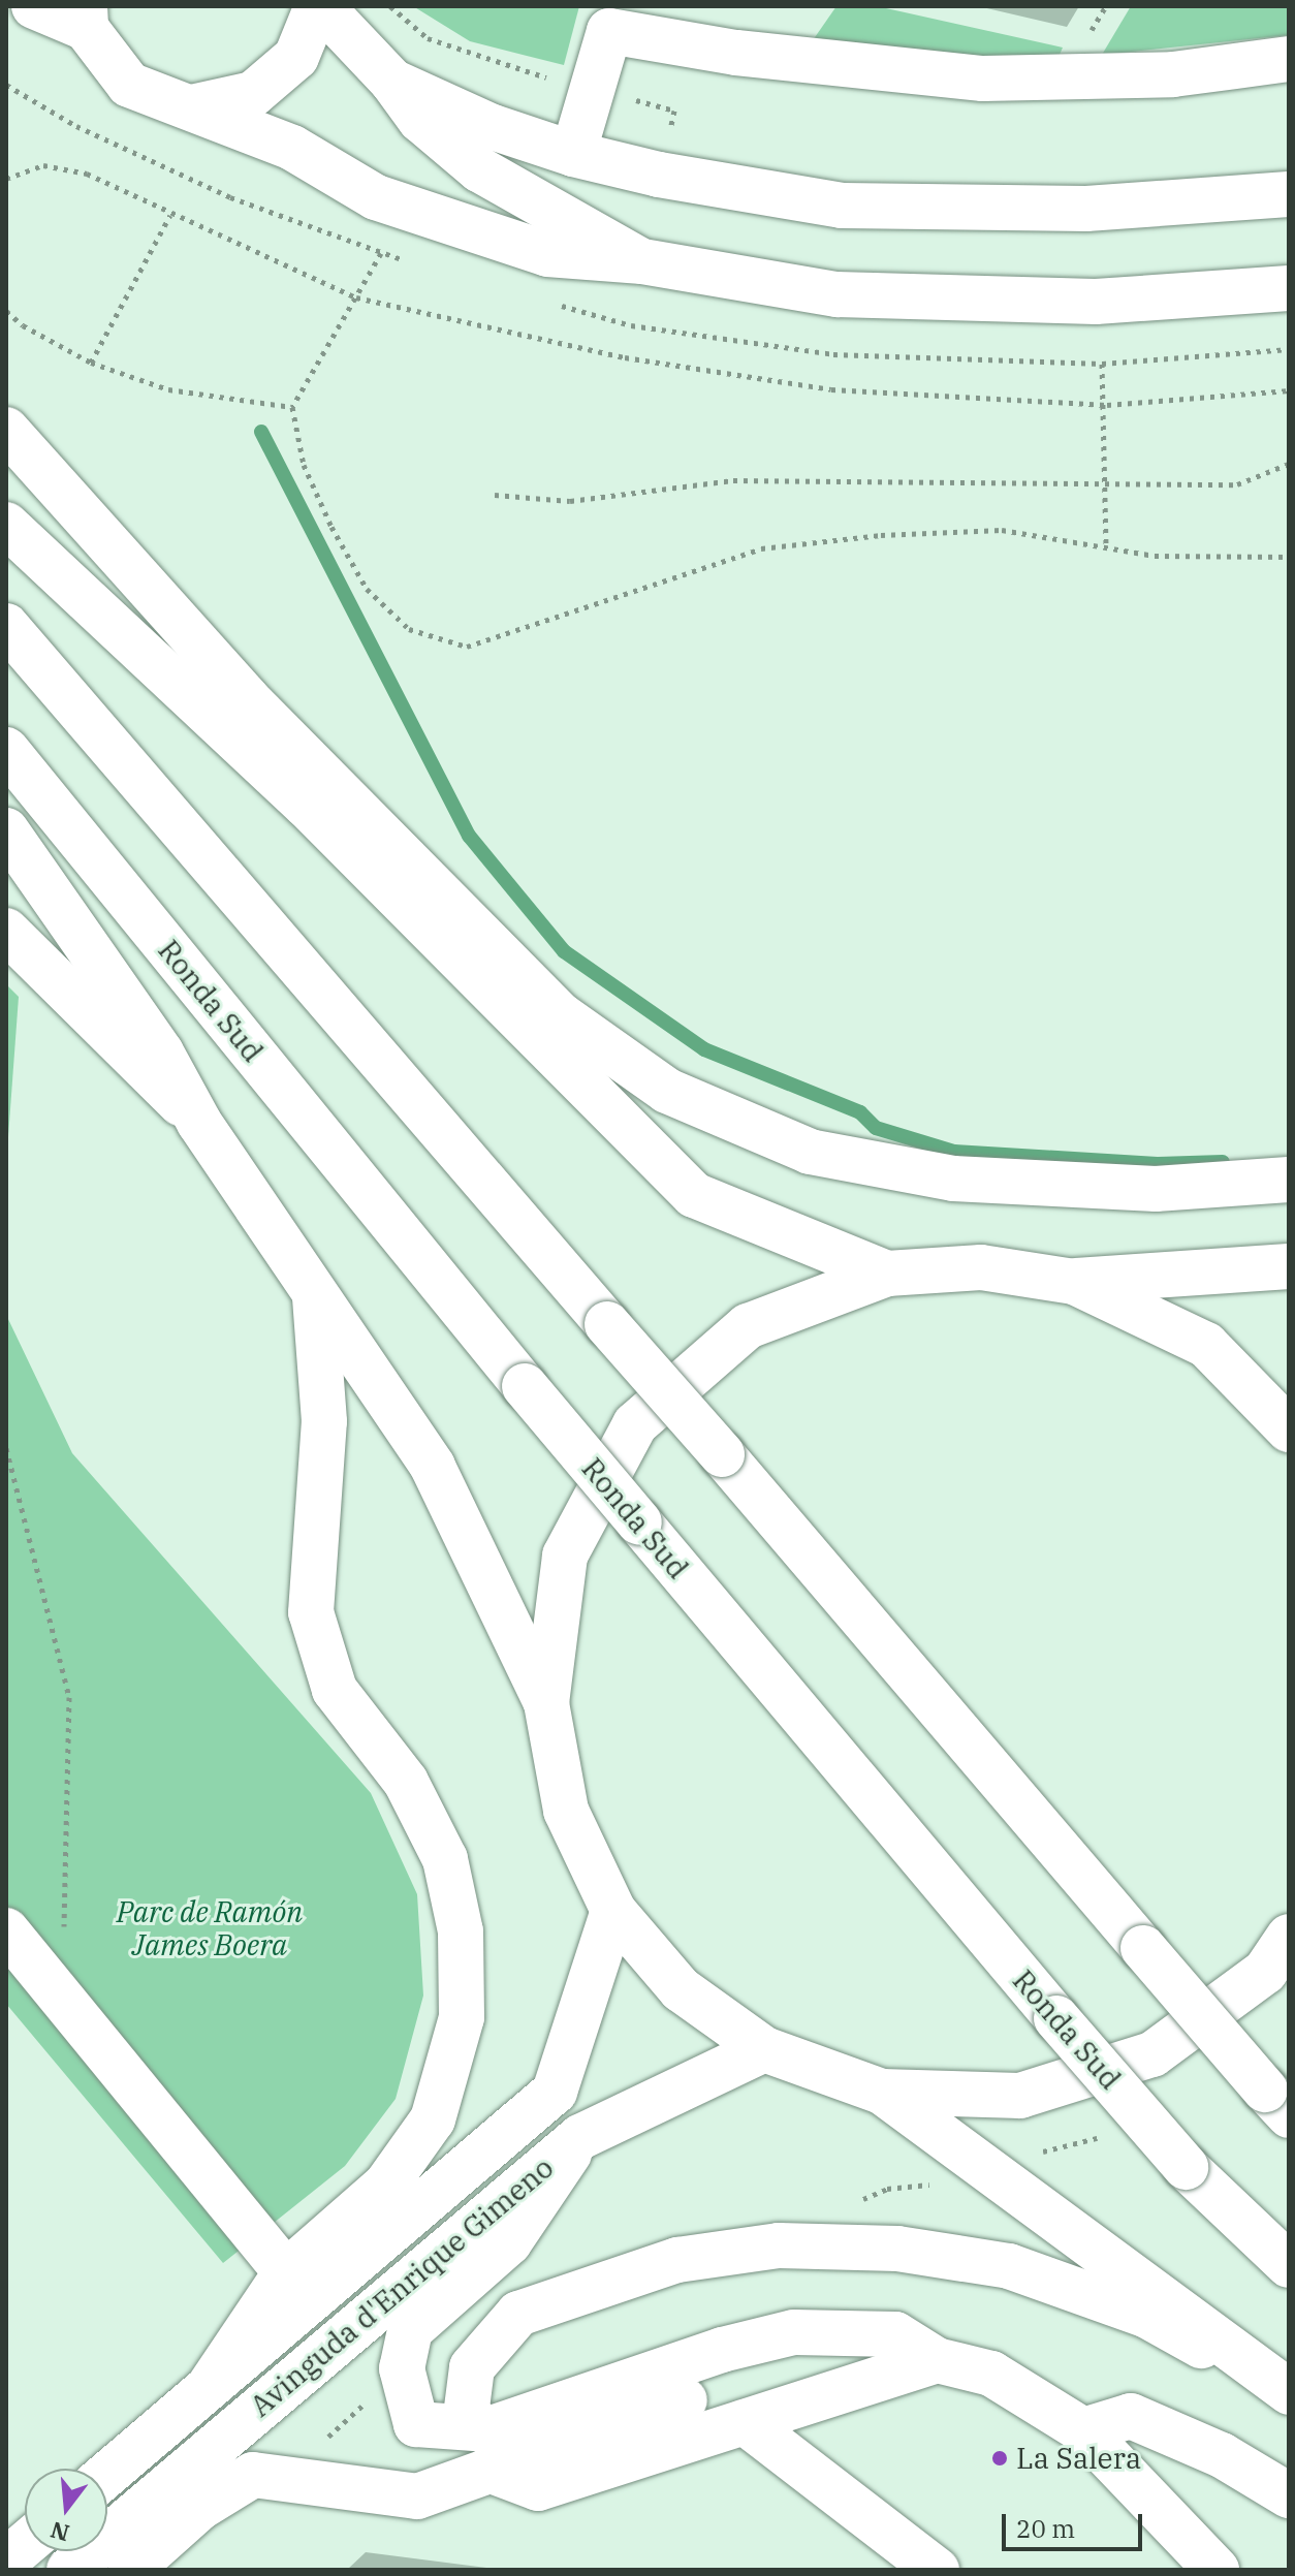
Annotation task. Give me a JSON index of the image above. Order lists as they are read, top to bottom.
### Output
{
  "streets": {
    "main road": ["Ronda Sud", "Avinguda d'Enrique Gimeno"]
  },
  "parks": ["Parc de Ramón James Boera"],
  "places": ["La Salera"],
  "scale_bar": "20 m",
  "north": "bottom"
}
